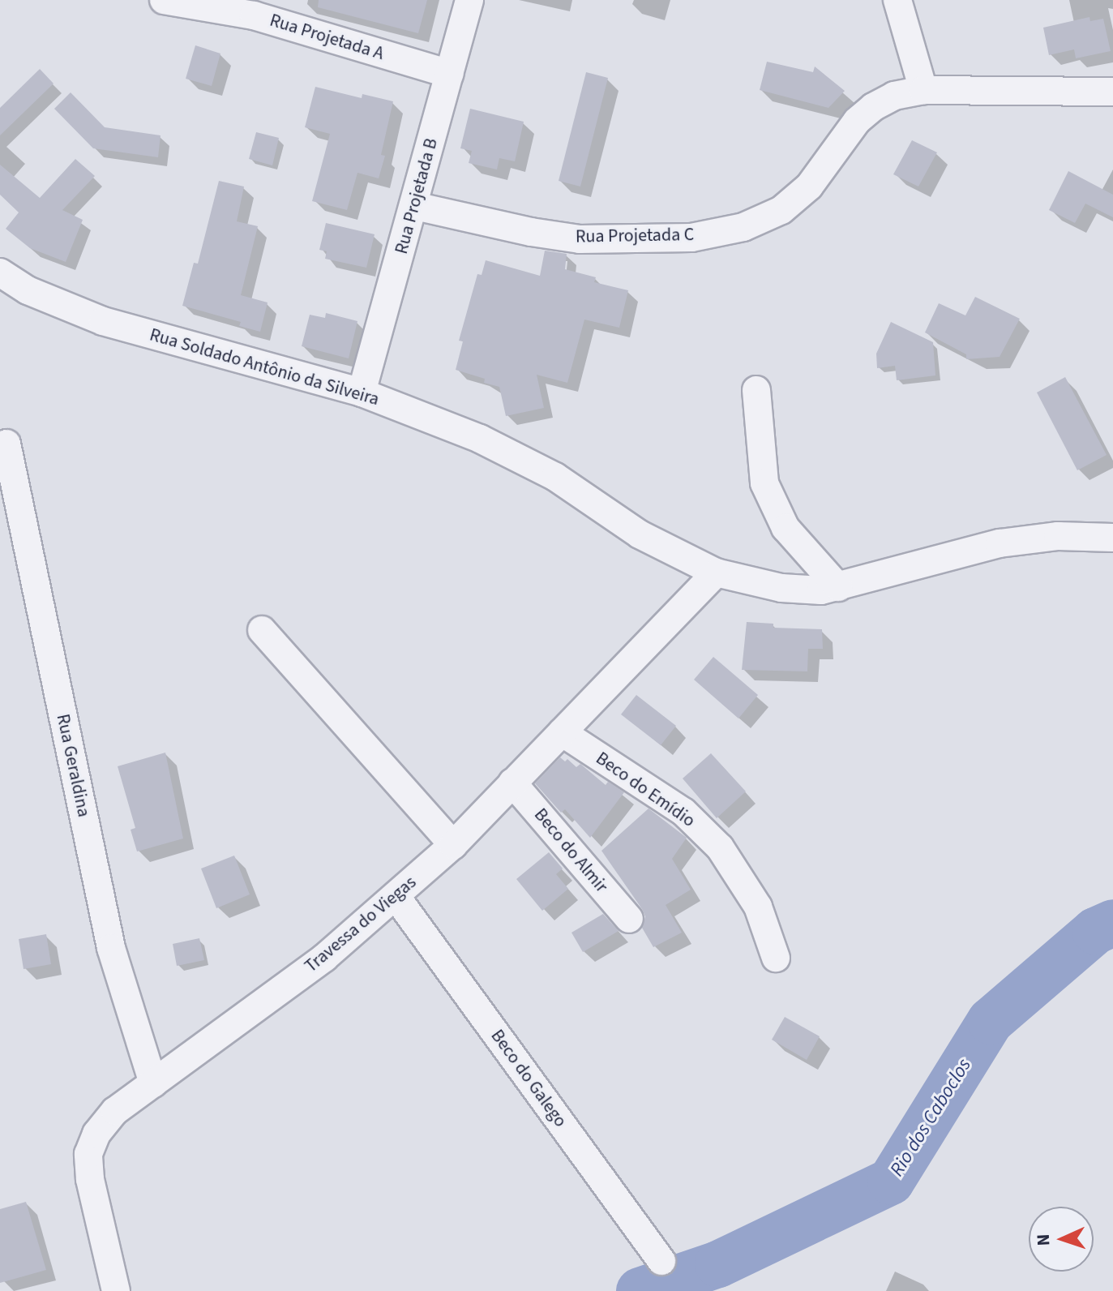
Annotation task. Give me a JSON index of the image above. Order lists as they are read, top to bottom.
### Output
{
  "streets": {
    "street": [
      "Rua Projetada A",
      "Rua Projetada B",
      "Rua Projetada C",
      "Rua Soldado Antônio da Silveira",
      "Rua Geraldina",
      "Beco do Emídio",
      "Beco do Almir",
      "Travessa do Viegas",
      "Beco do Galego"
    ]
  },
  "crossings": [
    ["Rua Projetada A", "Rua Projetada B"],
    ["Rua Projetada B", "Rua Projetada C"],
    ["Rua Projetada B", "Rua Soldado Antônio da Silveira"],
    ["Rua Soldado Antônio da Silveira", "Travessa do Viegas"],
    ["Rua Geraldina", "Travessa do Viegas"],
    ["Beco do Emídio", "Travessa do Viegas"],
    ["Beco do Almir", "Travessa do Viegas"],
    ["Travessa do Viegas", "Beco do Galego"]
  ],
  "water": ["Rio dos Caboclos"],
  "north": "left"
}
